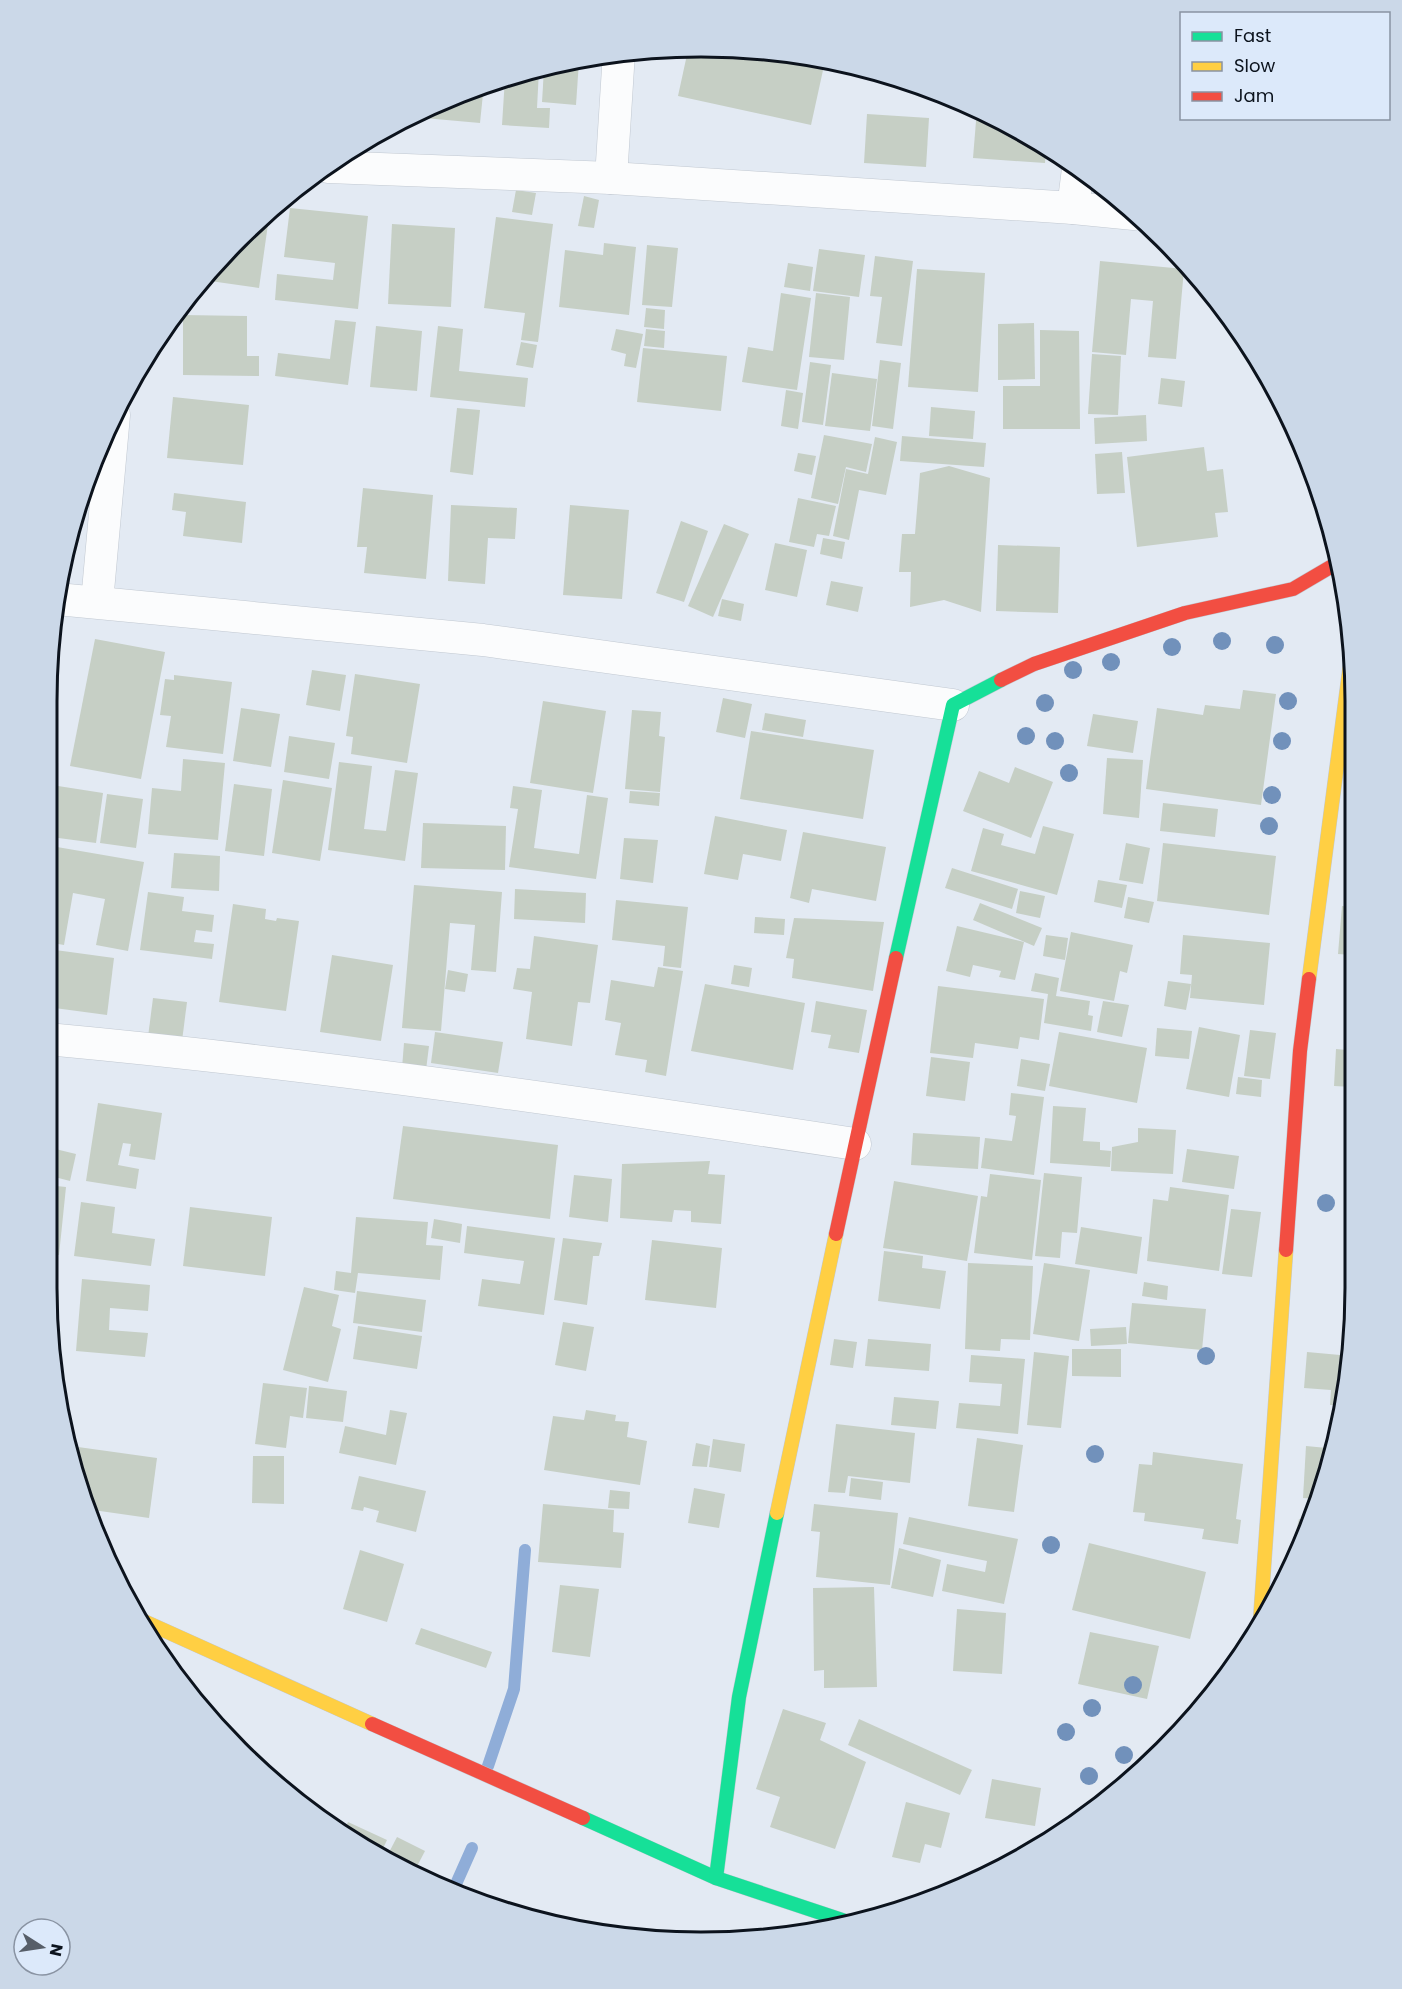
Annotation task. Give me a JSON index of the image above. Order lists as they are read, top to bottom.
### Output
{
  "legend": ["Fast", "Slow", "Jam"],
  "north": "right"
}
